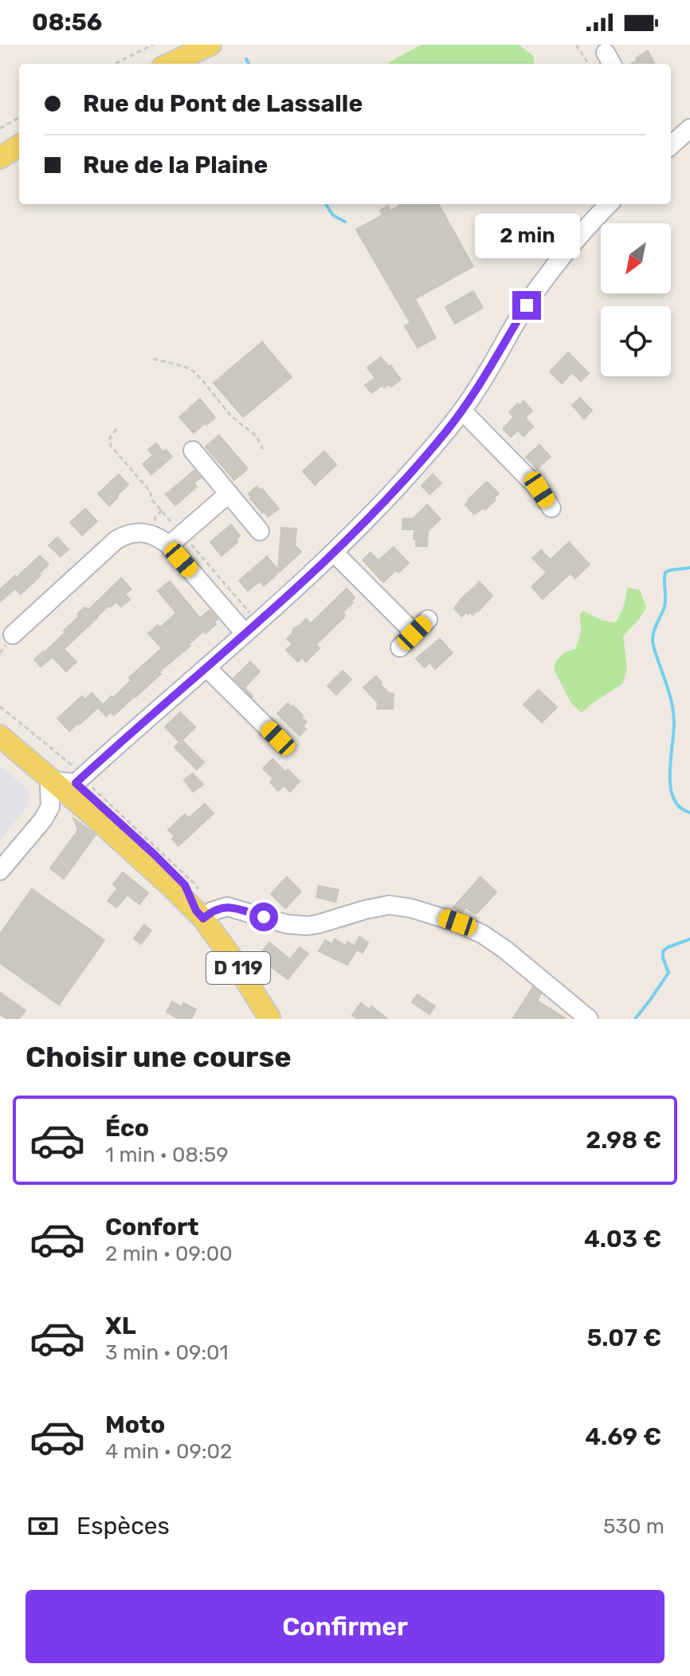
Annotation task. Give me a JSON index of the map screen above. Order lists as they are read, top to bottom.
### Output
{
  "streets": {
    "main road": ["D 119"]
  },
  "north": "bottom left",
  "page": {
    "status": "08:56",
    "banner": ["Rue du Pont de Lassalle", "Rue de la Plaine"],
    "bubble": "2 min",
    "heading": "Choisir une course",
    "list": [
      {
        "name": "Éco",
        "note": "1 min · 08:59",
        "value": "2.98 €"
      },
      {
        "name": "Confort",
        "note": "2 min · 09:00",
        "value": "4.03 €"
      },
      {
        "name": "XL",
        "note": "3 min · 09:01",
        "value": "5.07 €"
      },
      {
        "name": "Moto",
        "note": "4 min · 09:02",
        "value": "4.69 €"
      }
    ],
    "pay": ["Espèces", "530 m"],
    "buttons": "Confirmer"
  }
}
